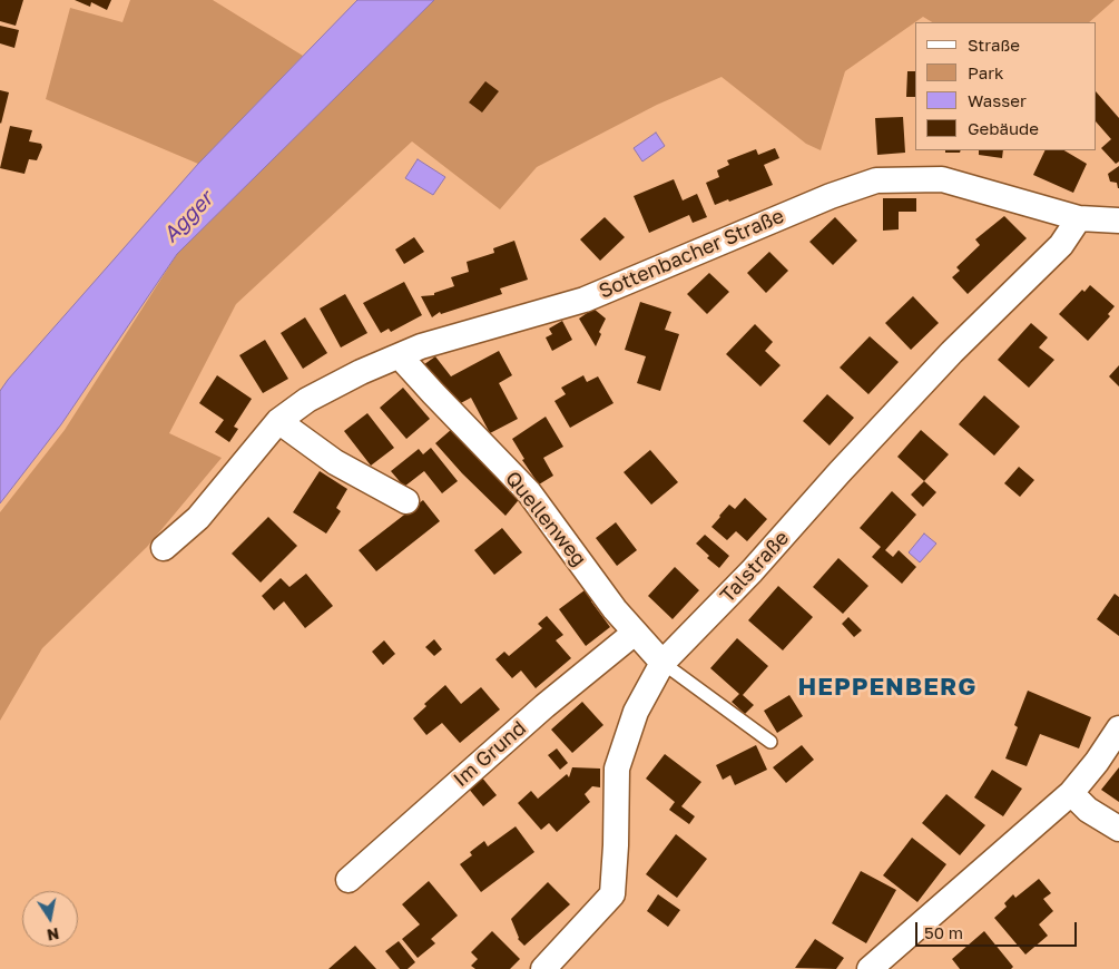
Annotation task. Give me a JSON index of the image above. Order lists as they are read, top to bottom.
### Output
{
  "streets": {
    "street": [
      "Sottenbacher Straße",
      "Quellenweg",
      "Talstraße",
      "Im Grund"
    ]
  },
  "crossings": [
    ["Sottenbacher Straße", "Quellenweg"],
    ["Sottenbacher Straße", "Talstraße"],
    ["Quellenweg", "Talstraße"],
    ["Quellenweg", "Im Grund"]
  ],
  "districts": ["HEPPENBERG"],
  "water": ["Agger"],
  "legend": [
    "Straße",
    "Park",
    "Wasser",
    "Gebäude"
  ],
  "scale_bar": "50 m",
  "north": "bottom"
}
